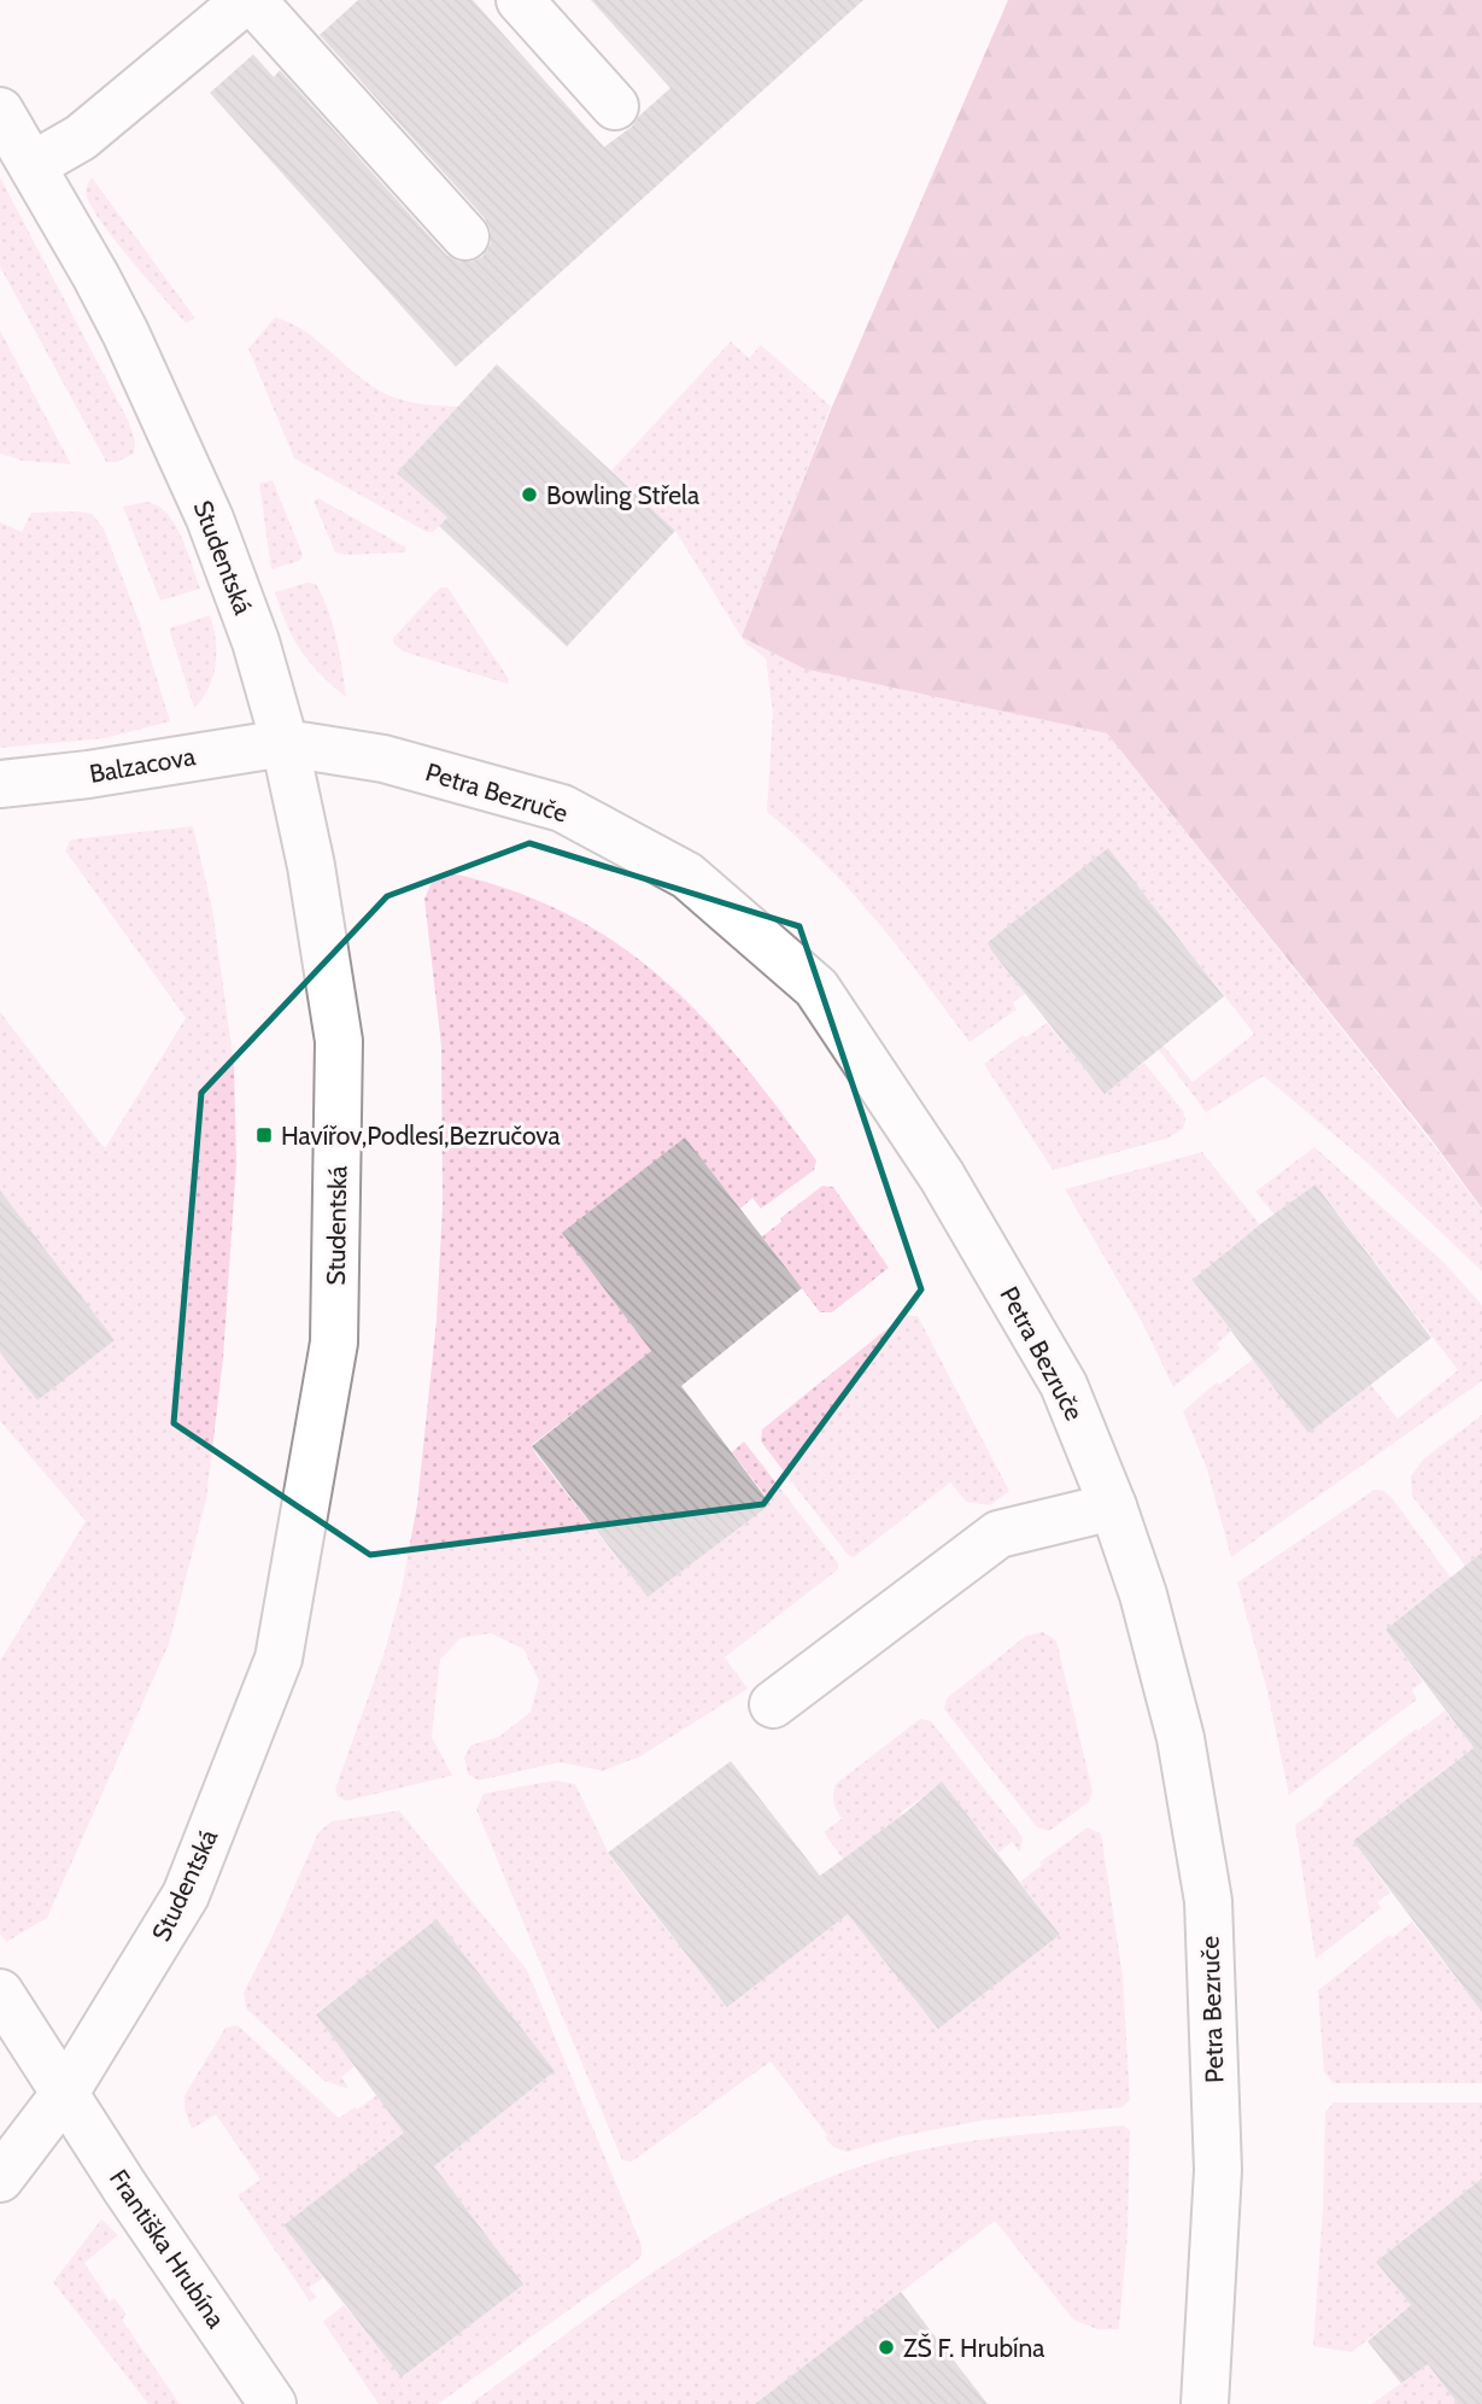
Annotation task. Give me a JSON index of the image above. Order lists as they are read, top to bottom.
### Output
{
  "streets": {
    "street": [
      "Studentská",
      "Balzacova",
      "Petra Bezruče",
      "Františka Hrubína"
    ]
  },
  "crossings": [
    ["Studentská", "Balzacova"],
    ["Studentská", "Petra Bezruče"],
    ["Studentská", "Františka Hrubína"],
    ["Balzacova", "Petra Bezruče"]
  ],
  "places": {
    "other": ["Bowling Střela", "ZŠ F. Hrubína"],
    "transit": ["Havířov,Podlesí,Bezručova"]
  }
}
